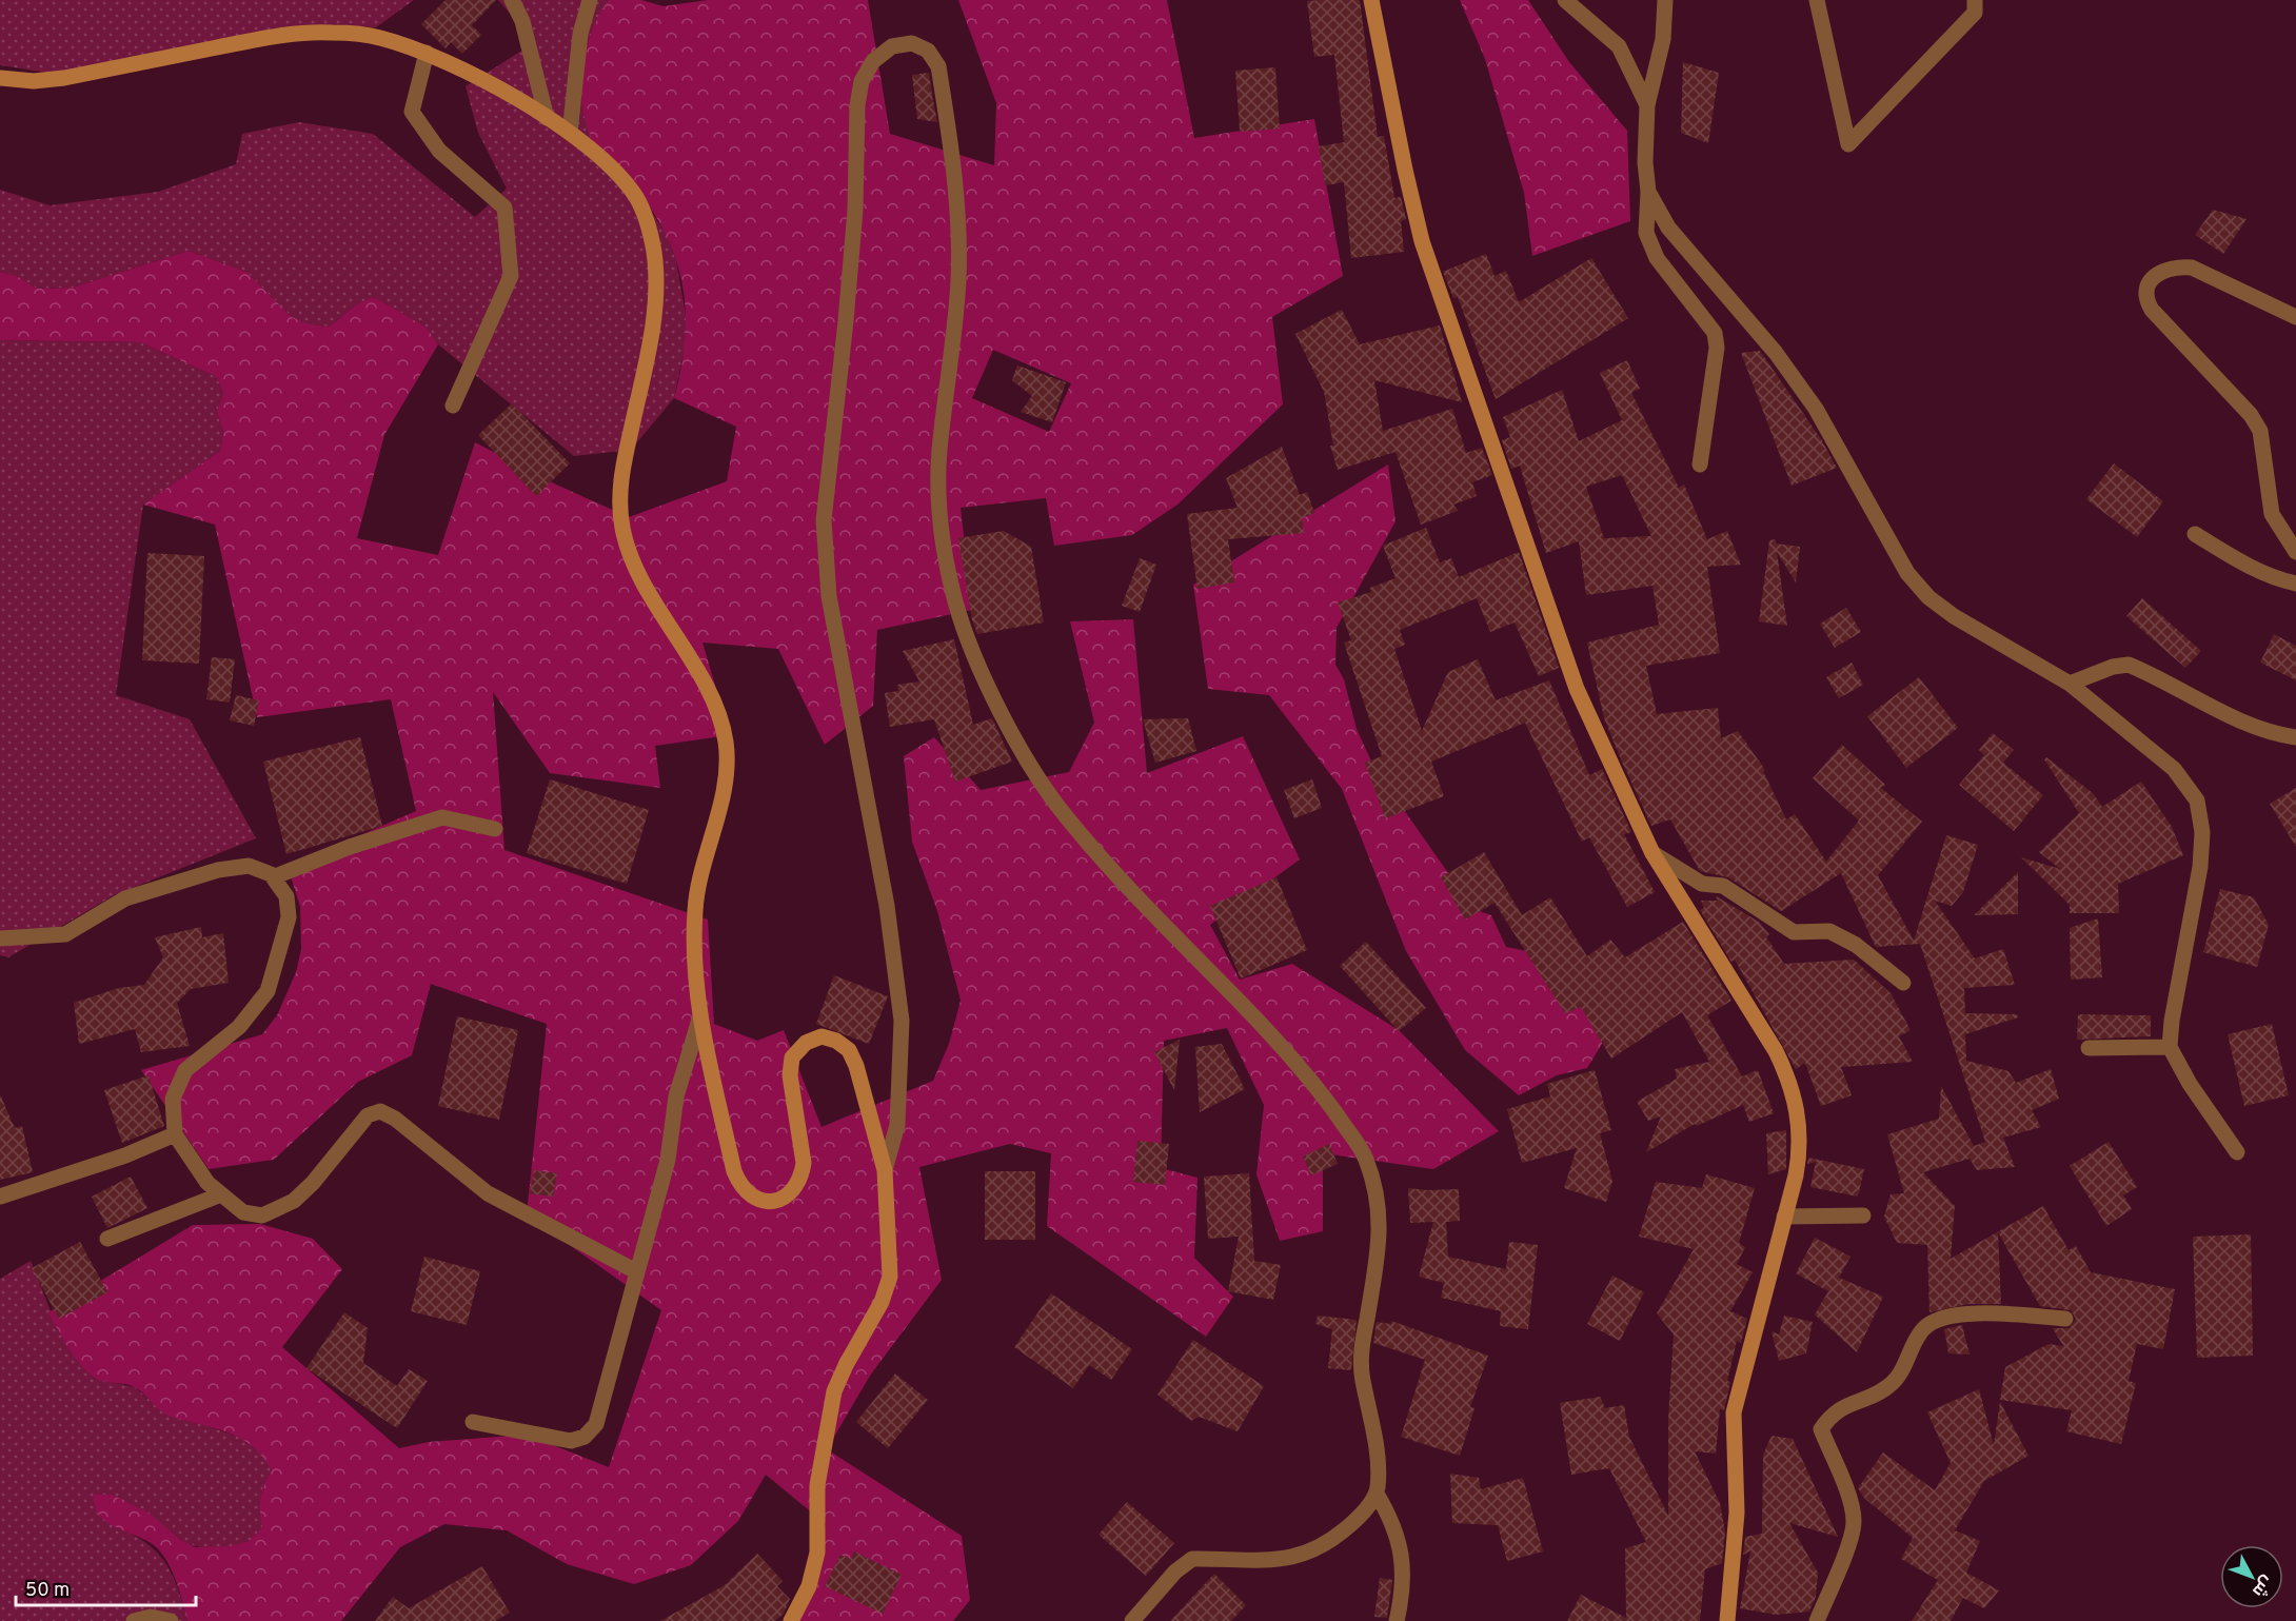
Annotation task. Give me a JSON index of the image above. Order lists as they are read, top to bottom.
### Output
{
  "scale_bar": "50 m",
  "north": "bottom right"
}
